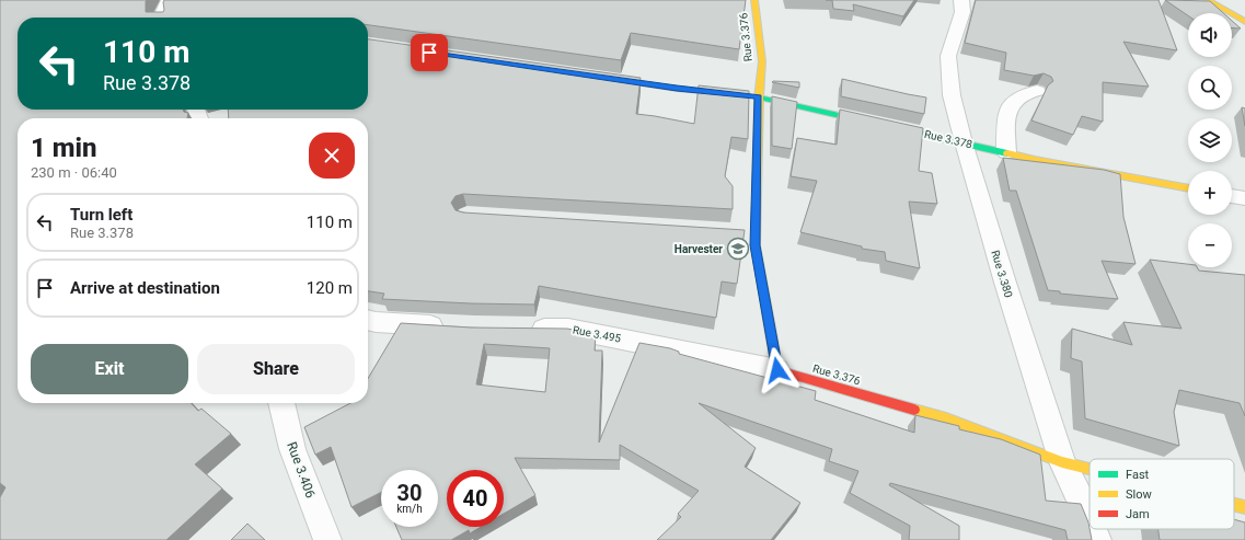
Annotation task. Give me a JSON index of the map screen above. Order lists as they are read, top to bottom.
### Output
{
  "streets": {
    "street": [
      "Rue 3.376",
      "Rue 3.378",
      "Rue 3.380",
      "Rue 3.495",
      "Rue 3.406"
    ]
  },
  "crossings": [
    ["Rue 3.376", "Rue 3.378"],
    ["Rue 3.376", "Rue 3.380"],
    ["Rue 3.376", "Rue 3.495"],
    ["Rue 3.378", "Rue 3.380"]
  ],
  "places": {
    "school or university": ["Harvester"]
  },
  "legend": ["Fast", "Slow", "Jam"],
  "page": {
    "map_buttons": ["+", "−"],
    "turn": ["110 m", "Rue 3.378"],
    "heading": ["1 min", "230 m · 06:40"],
    "list": [
      {
        "name": "Turn left",
        "note": "Rue 3.378",
        "value": "110 m"
      },
      {
        "name": "Arrive at destination",
        "value": "120 m"
      }
    ],
    "buttons": ["Exit", "Share"],
    "speed": "30 km/h",
    "limit": "40"
  }
}
